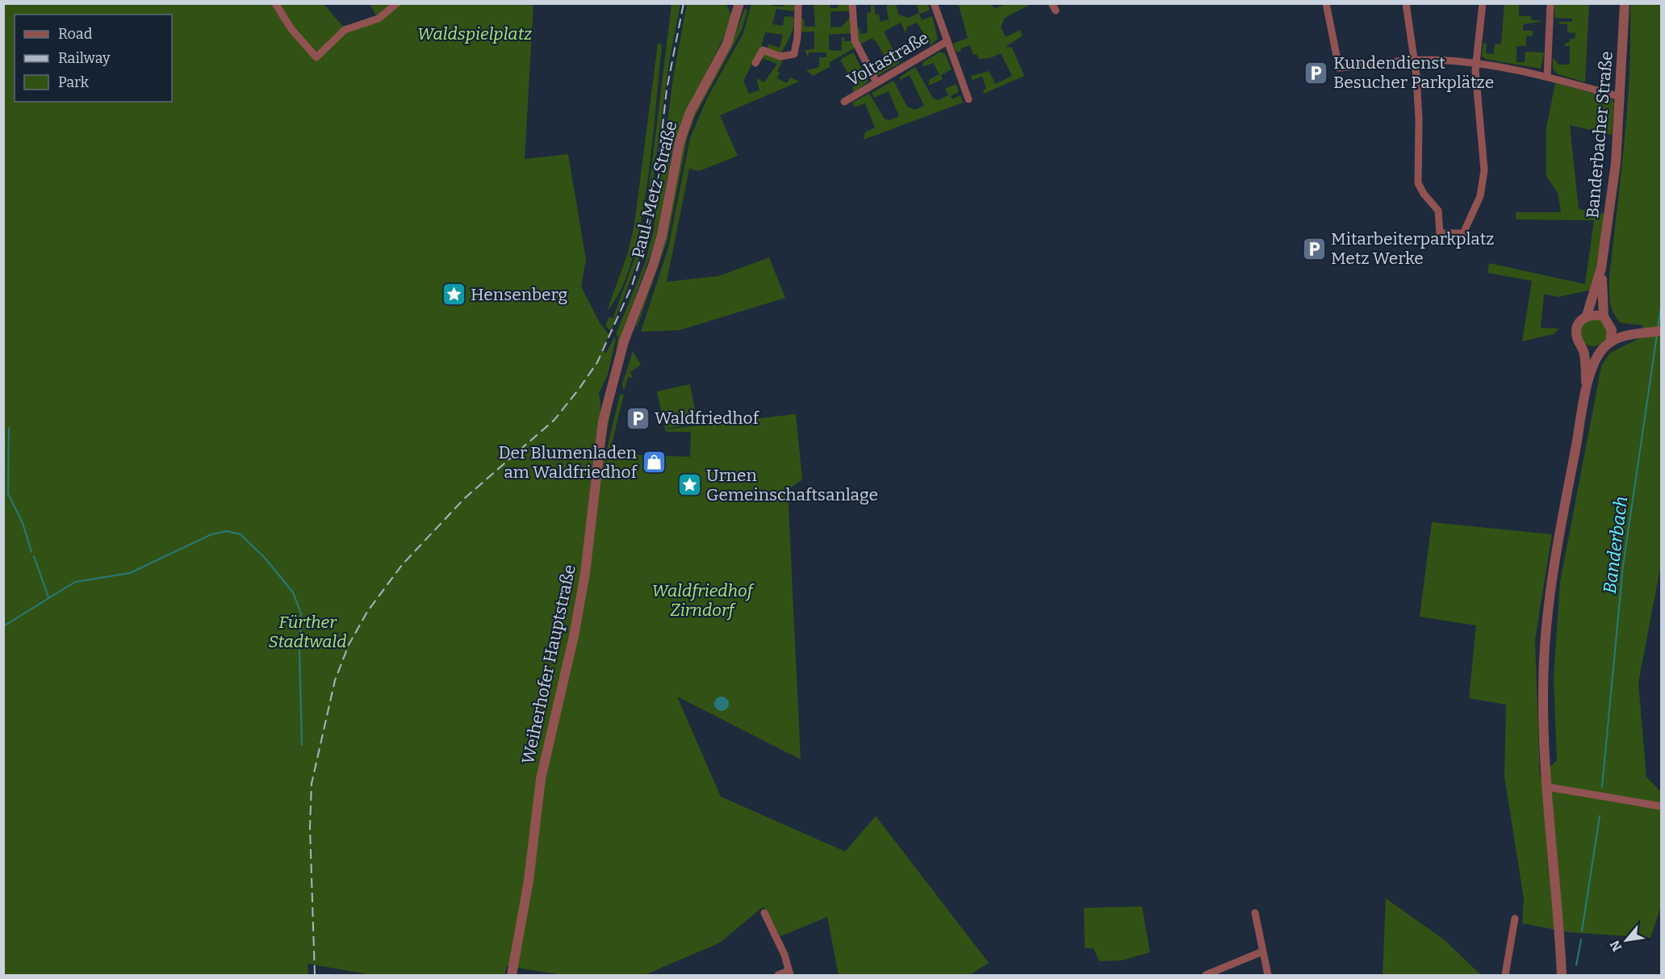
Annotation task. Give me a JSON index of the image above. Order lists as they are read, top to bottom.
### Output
{
  "streets": {
    "street": [
      "Voltastraße",
      "Banderbacher Straße",
      "Paul-Metz-Straße",
      "Weiherhofer Hauptstraße"
    ]
  },
  "crossings": [
    ["Paul-Metz-Straße", "Weiherhofer Hauptstraße"]
  ],
  "water": ["Banderbach"],
  "parks": ["Waldspielplatz", "Waldfriedhof Zirndorf", "Fürther Stadtwald"],
  "places": {
    "parking": ["Kundendienst Besucher Parkplätze", "Mitarbeiterparkplatz Metz Werke", "Waldfriedhof"],
    "place": ["Hensenberg", "Urnen Gemeinschaftsanlage"],
    "shop": ["Der Blumenladen am Waldfriedhof"]
  },
  "legend": ["Road", "Railway", "Park"],
  "north": "bottom left"
}
